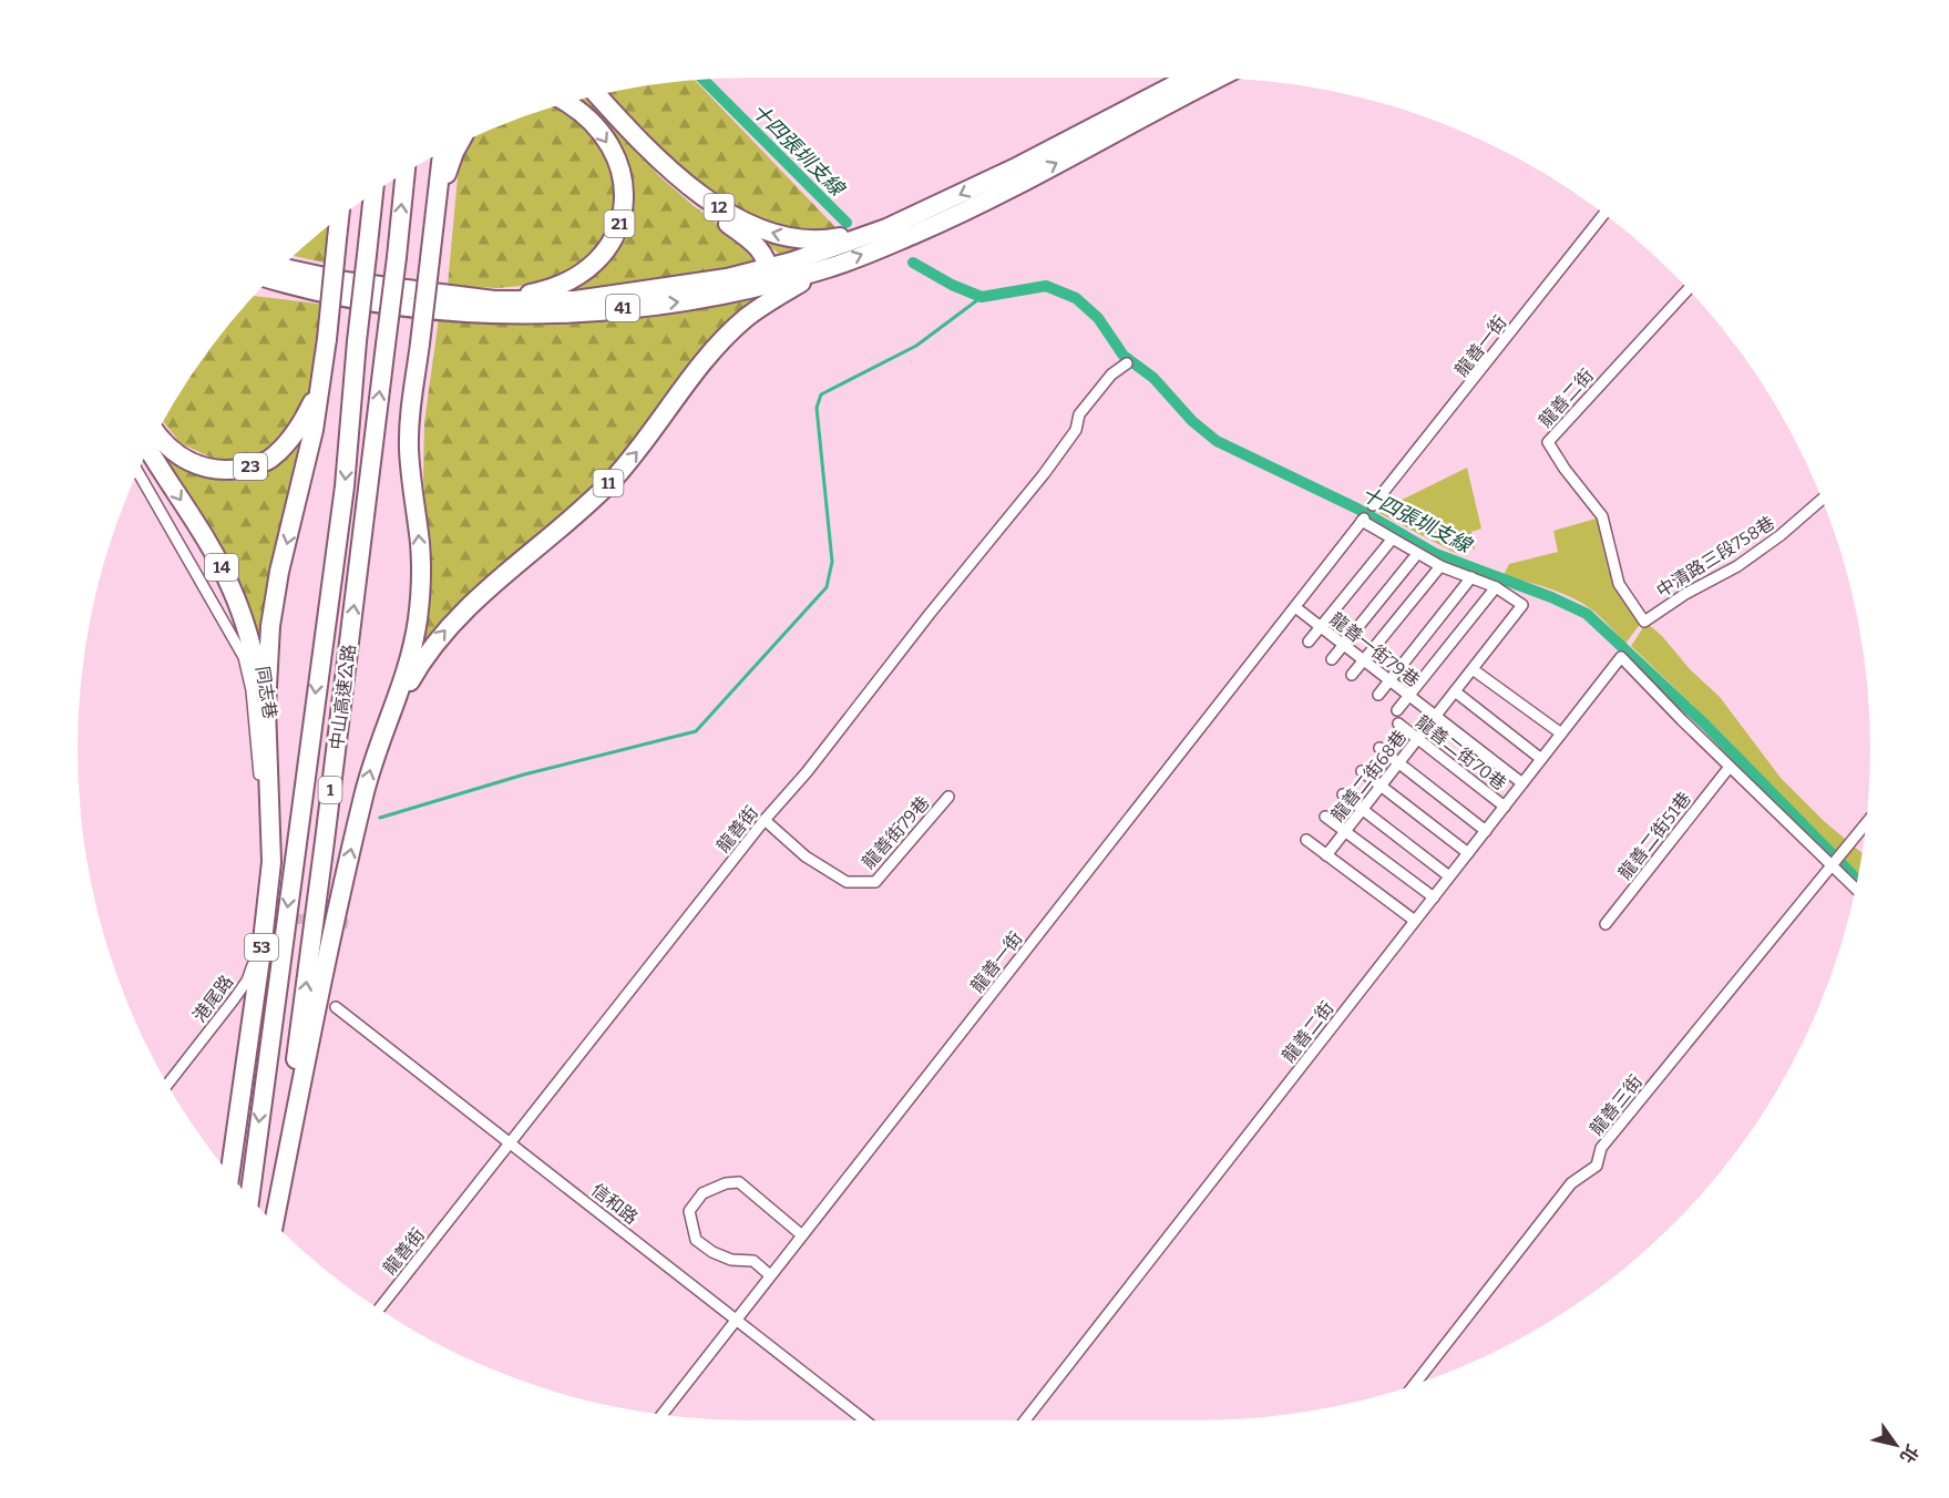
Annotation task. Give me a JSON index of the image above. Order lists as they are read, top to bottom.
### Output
{
  "streets": {
    "highway": [
      "12",
      "21",
      "41",
      "23",
      "11",
      "14",
      "中山高速公路",
      "1",
      "53"
    ],
    "street": [
      "龍善一街",
      "龍善二街",
      "中清路三段758巷",
      "龍善一街79巷",
      "同志巷",
      "龍善二街70巷",
      "龍善二街68巷",
      "龍善街",
      "龍善街79巷",
      "龍善二街51巷",
      "港尾路",
      "龍善三街",
      "信和路"
    ]
  },
  "crossings": [
    ["龍善一街", "龍善一街79巷"],
    ["龍善一街", "龍善二街68巷"],
    ["龍善一街", "信和路"],
    ["龍善二街", "中清路三段758巷"],
    ["龍善二街", "龍善二街70巷"],
    ["龍善二街", "龍善二街51巷"],
    ["14", "53"],
    ["龍善一街79巷", "龍善二街68巷"],
    ["同志巷", "港尾路"],
    ["龍善二街70巷", "龍善二街68巷"],
    ["龍善街", "龍善街79巷"],
    ["龍善街", "信和路"]
  ],
  "water": ["十四張圳支線"],
  "north": "bottom right"
}
